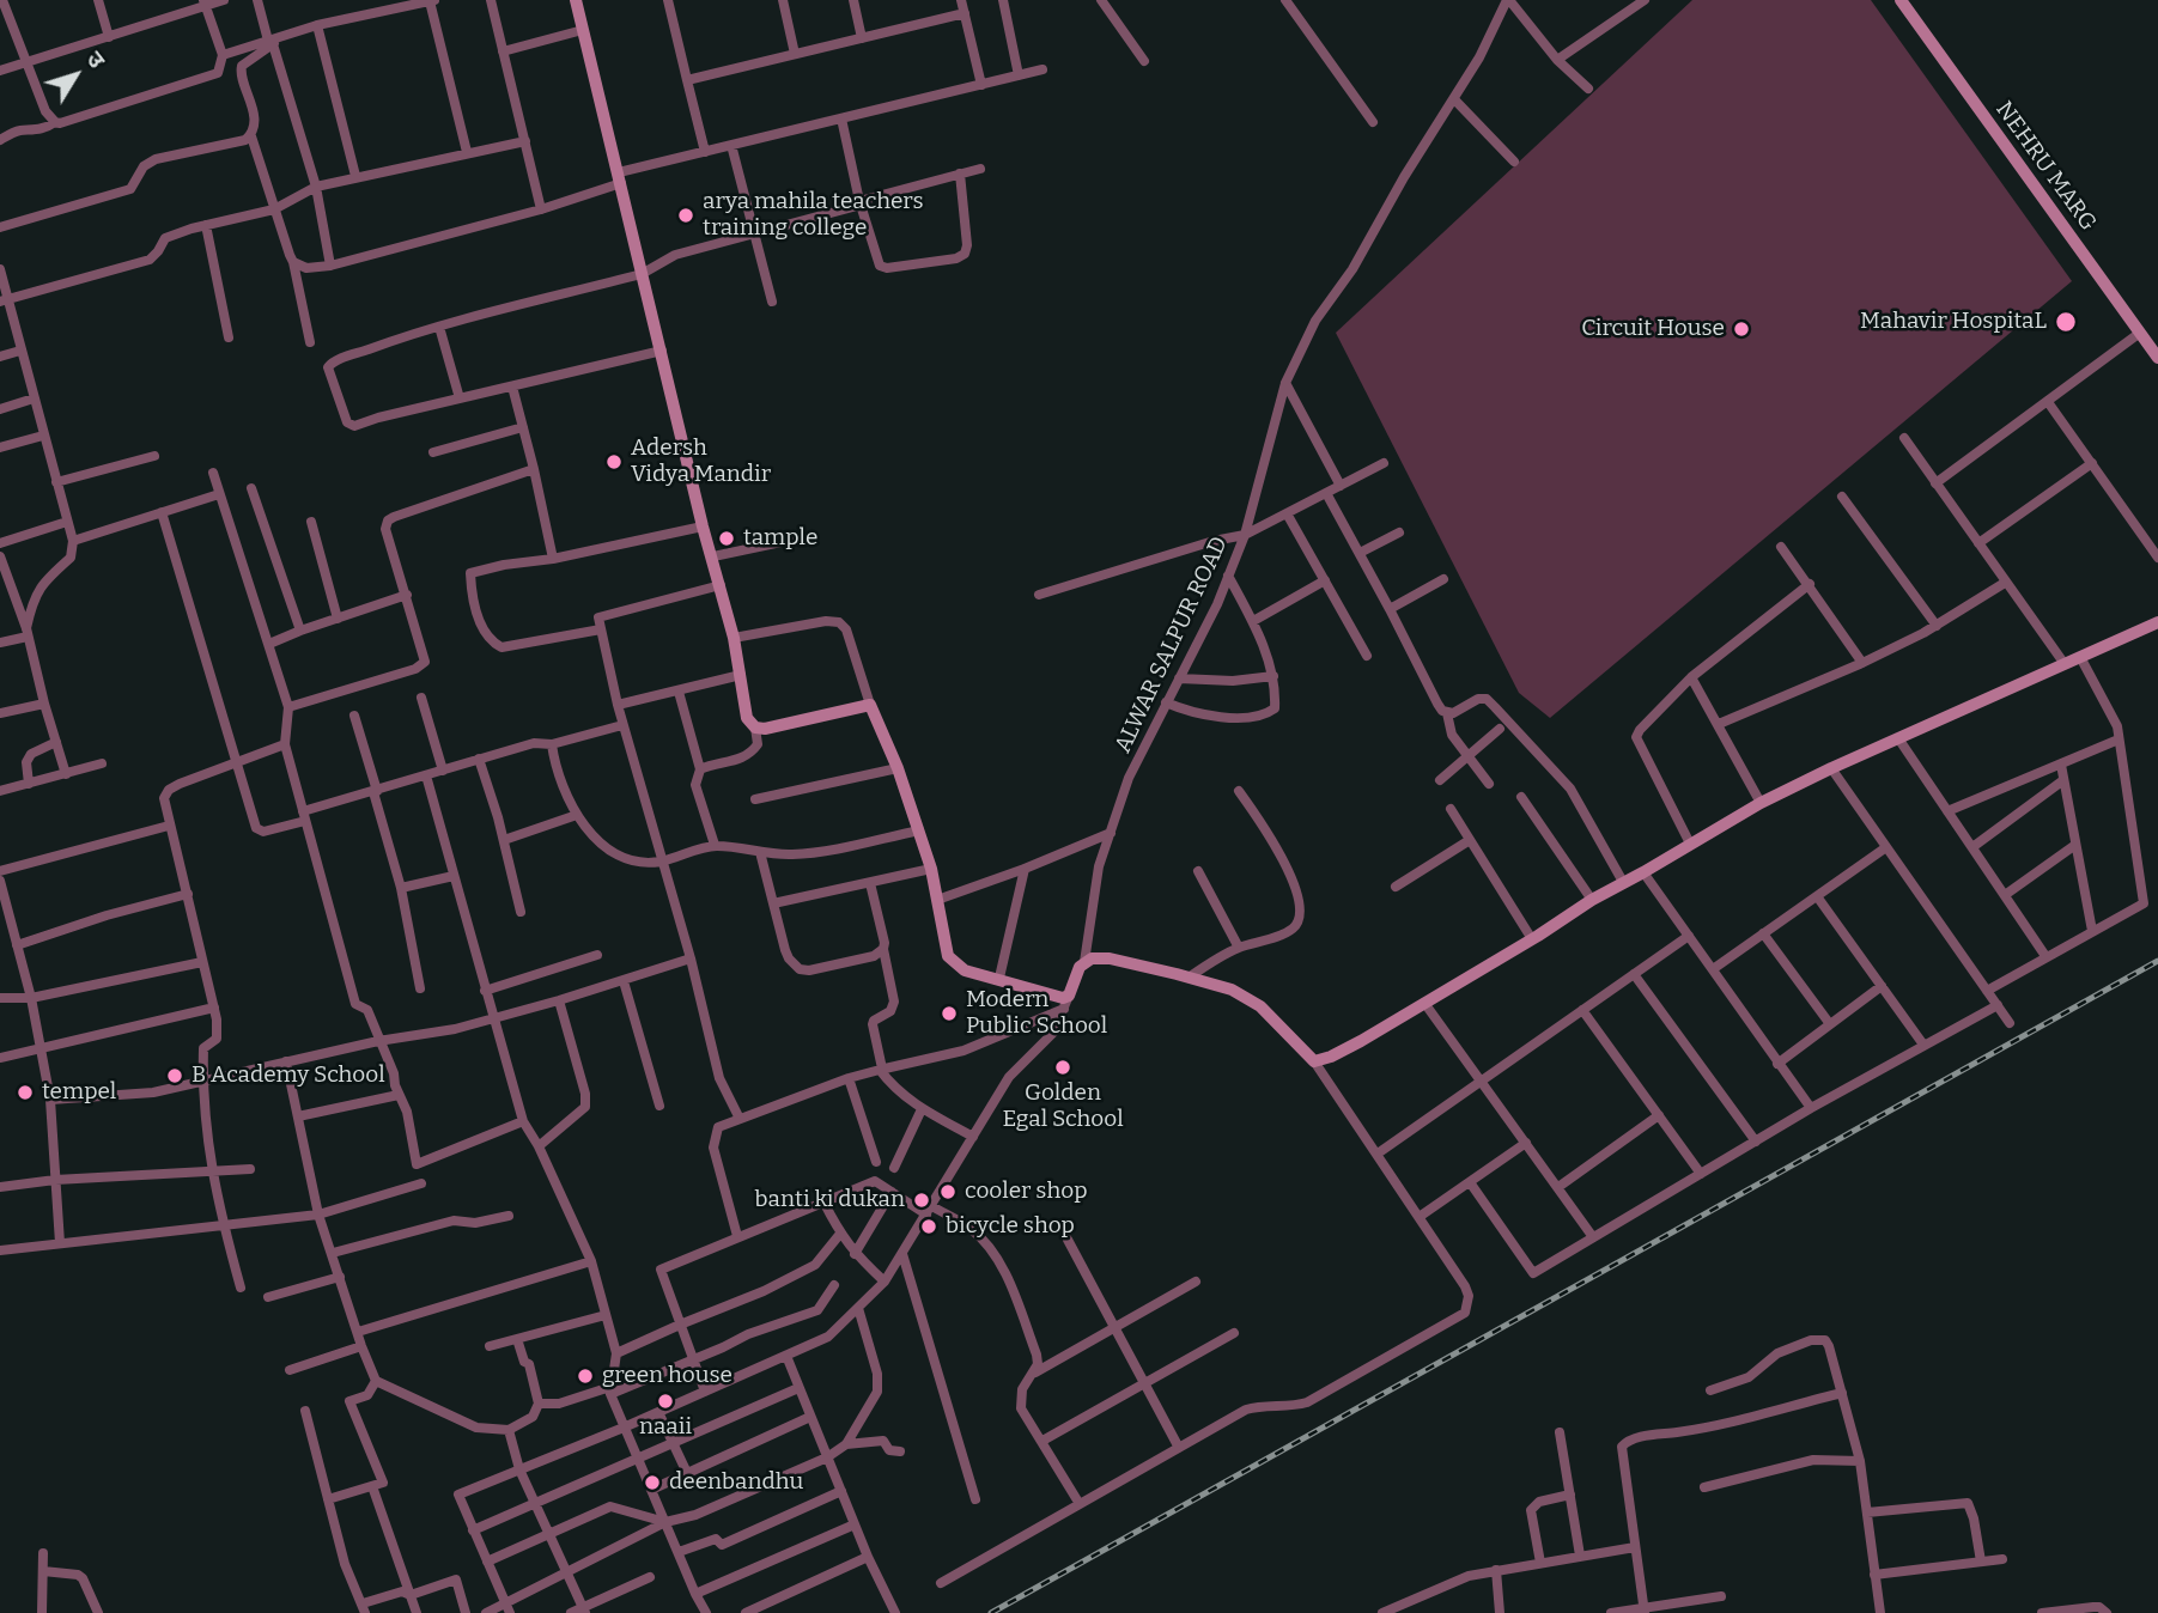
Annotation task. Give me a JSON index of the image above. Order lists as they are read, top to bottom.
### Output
{
  "streets": {
    "street": ["NEHRU MARG", "ALWAR SALPUR ROAD"]
  },
  "places": [
    "arya mahila teachers training college",
    "Mahavir HospitaL",
    "Circuit House",
    "Adersh Vidya Mandir",
    "tample",
    "Modern Public School",
    "Golden Egal School",
    "B Academy School",
    "tempel",
    "cooler shop",
    "banti ki dukan",
    "bicycle shop",
    "green house",
    "naaii",
    "deenbandhu"
  ],
  "north": "top right"
}
